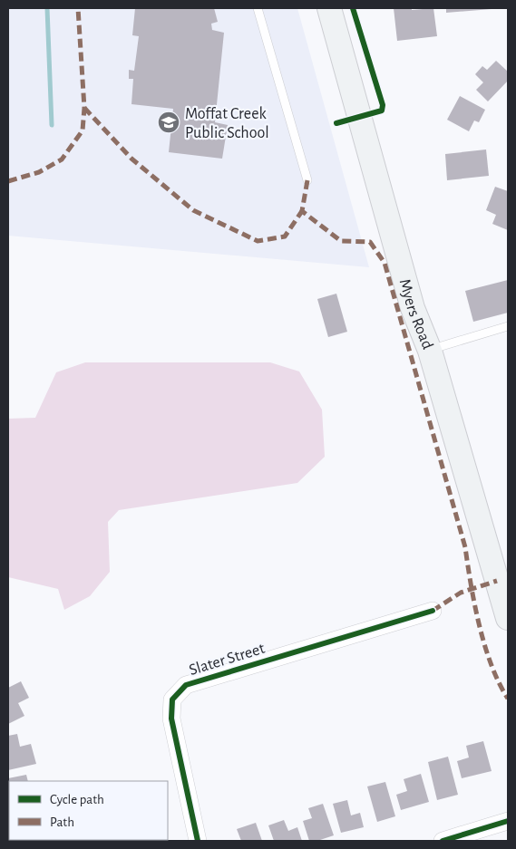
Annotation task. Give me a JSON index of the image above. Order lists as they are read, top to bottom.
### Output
{
  "streets": {
    "main road": ["Myers Road"],
    "street": ["Slater Street"]
  },
  "places": {
    "school or university": ["Moffat Creek Public School"]
  },
  "legend": ["Cycle path", "Path"]
}
